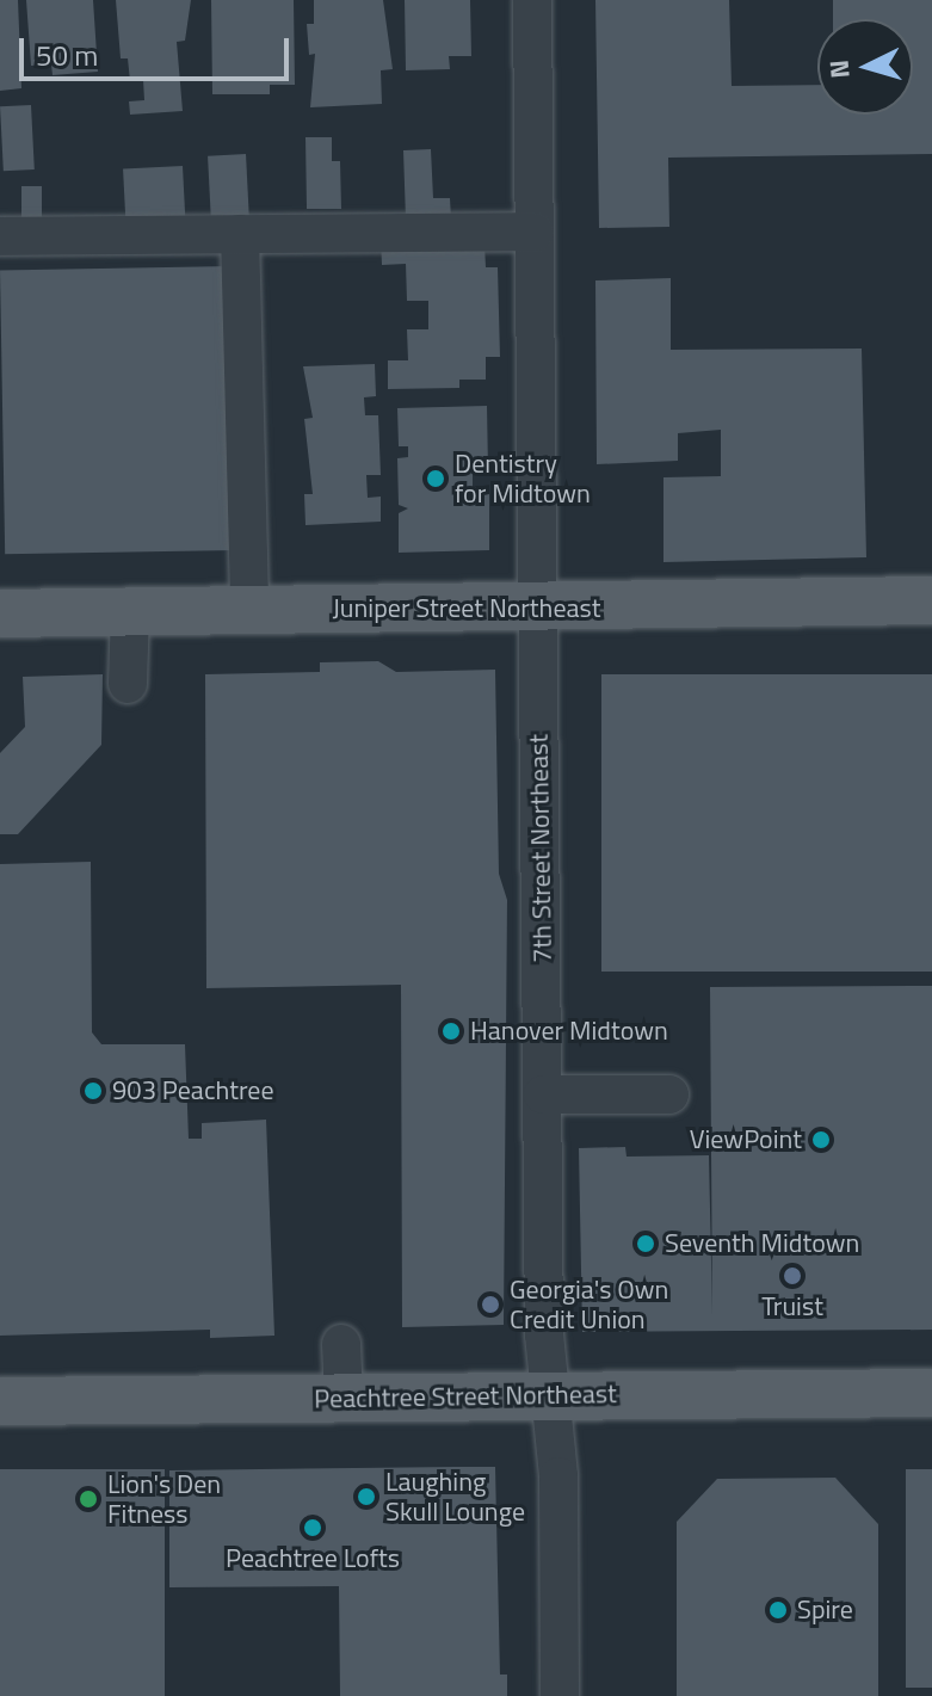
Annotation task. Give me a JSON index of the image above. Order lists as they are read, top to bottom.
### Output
{
  "streets": {
    "main road": ["Juniper Street Northeast", "Peachtree Street Northeast"],
    "street": ["7th Street Northeast"]
  },
  "crossings": [
    ["Juniper Street Northeast", "7th Street Northeast"],
    ["7th Street Northeast", "Peachtree Street Northeast"]
  ],
  "places": [
    "Dentistry for Midtown",
    "Hanover Midtown",
    "903 Peachtree",
    "ViewPoint",
    "Seventh Midtown",
    "Truist",
    "Georgia's Own Credit Union",
    "Laughing Skull Lounge",
    "Lion's Den Fitness",
    "Peachtree Lofts",
    "Spire"
  ],
  "scale_bar": "50 m",
  "north": "left"
}
